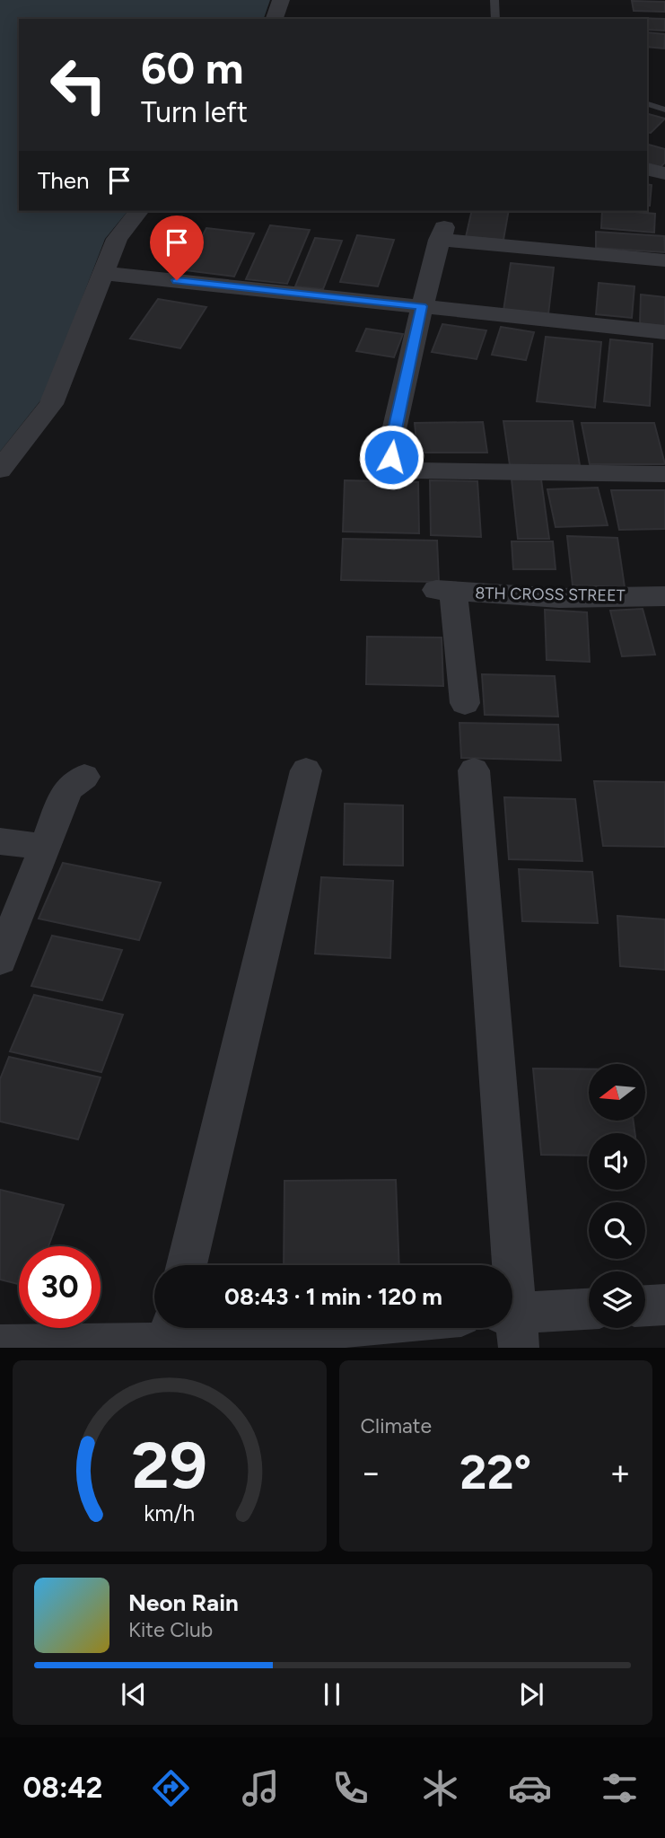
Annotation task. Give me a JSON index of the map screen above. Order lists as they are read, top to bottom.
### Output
{
  "streets": {
    "street": ["8TH CROSS STREET"]
  },
  "north": "left",
  "page": {
    "turn": ["60 m", "Turn left"],
    "then": "Then",
    "limit": "30",
    "trip": "08:43 · 1 min · 120 m",
    "tile": "Climate",
    "heat": ["−", "22°", "+"],
    "song": ["Neon Rain", "Kite Club"],
    "tabs": "08:42",
    "gauge": ["29", "km/h"]
  }
}
